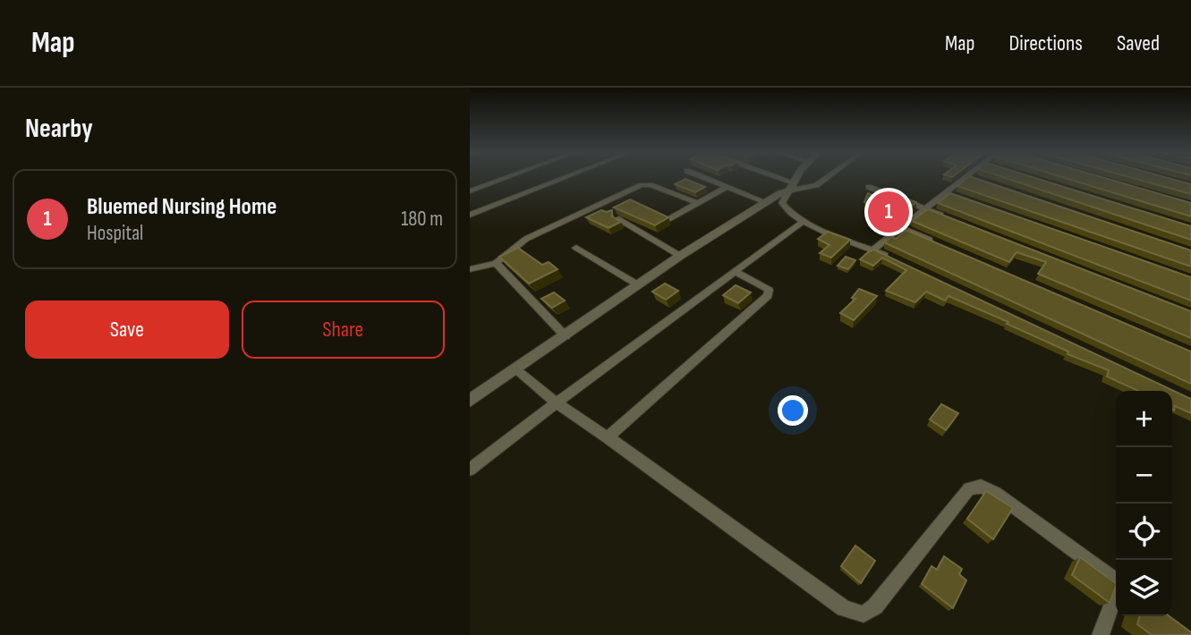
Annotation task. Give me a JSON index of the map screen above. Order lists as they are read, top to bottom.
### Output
{
  "page": {
    "header": "Map",
    "nav": ["Map", "Directions", "Saved"],
    "heading": "Nearby",
    "list": [
      {
        "mark": "1",
        "name": "Bluemed Nursing Home",
        "note": "Hospital",
        "value": "180 m"
      }
    ],
    "pins": "1",
    "buttons": ["Save", "Share"],
    "map_buttons": ["+", "−"]
  }
}
